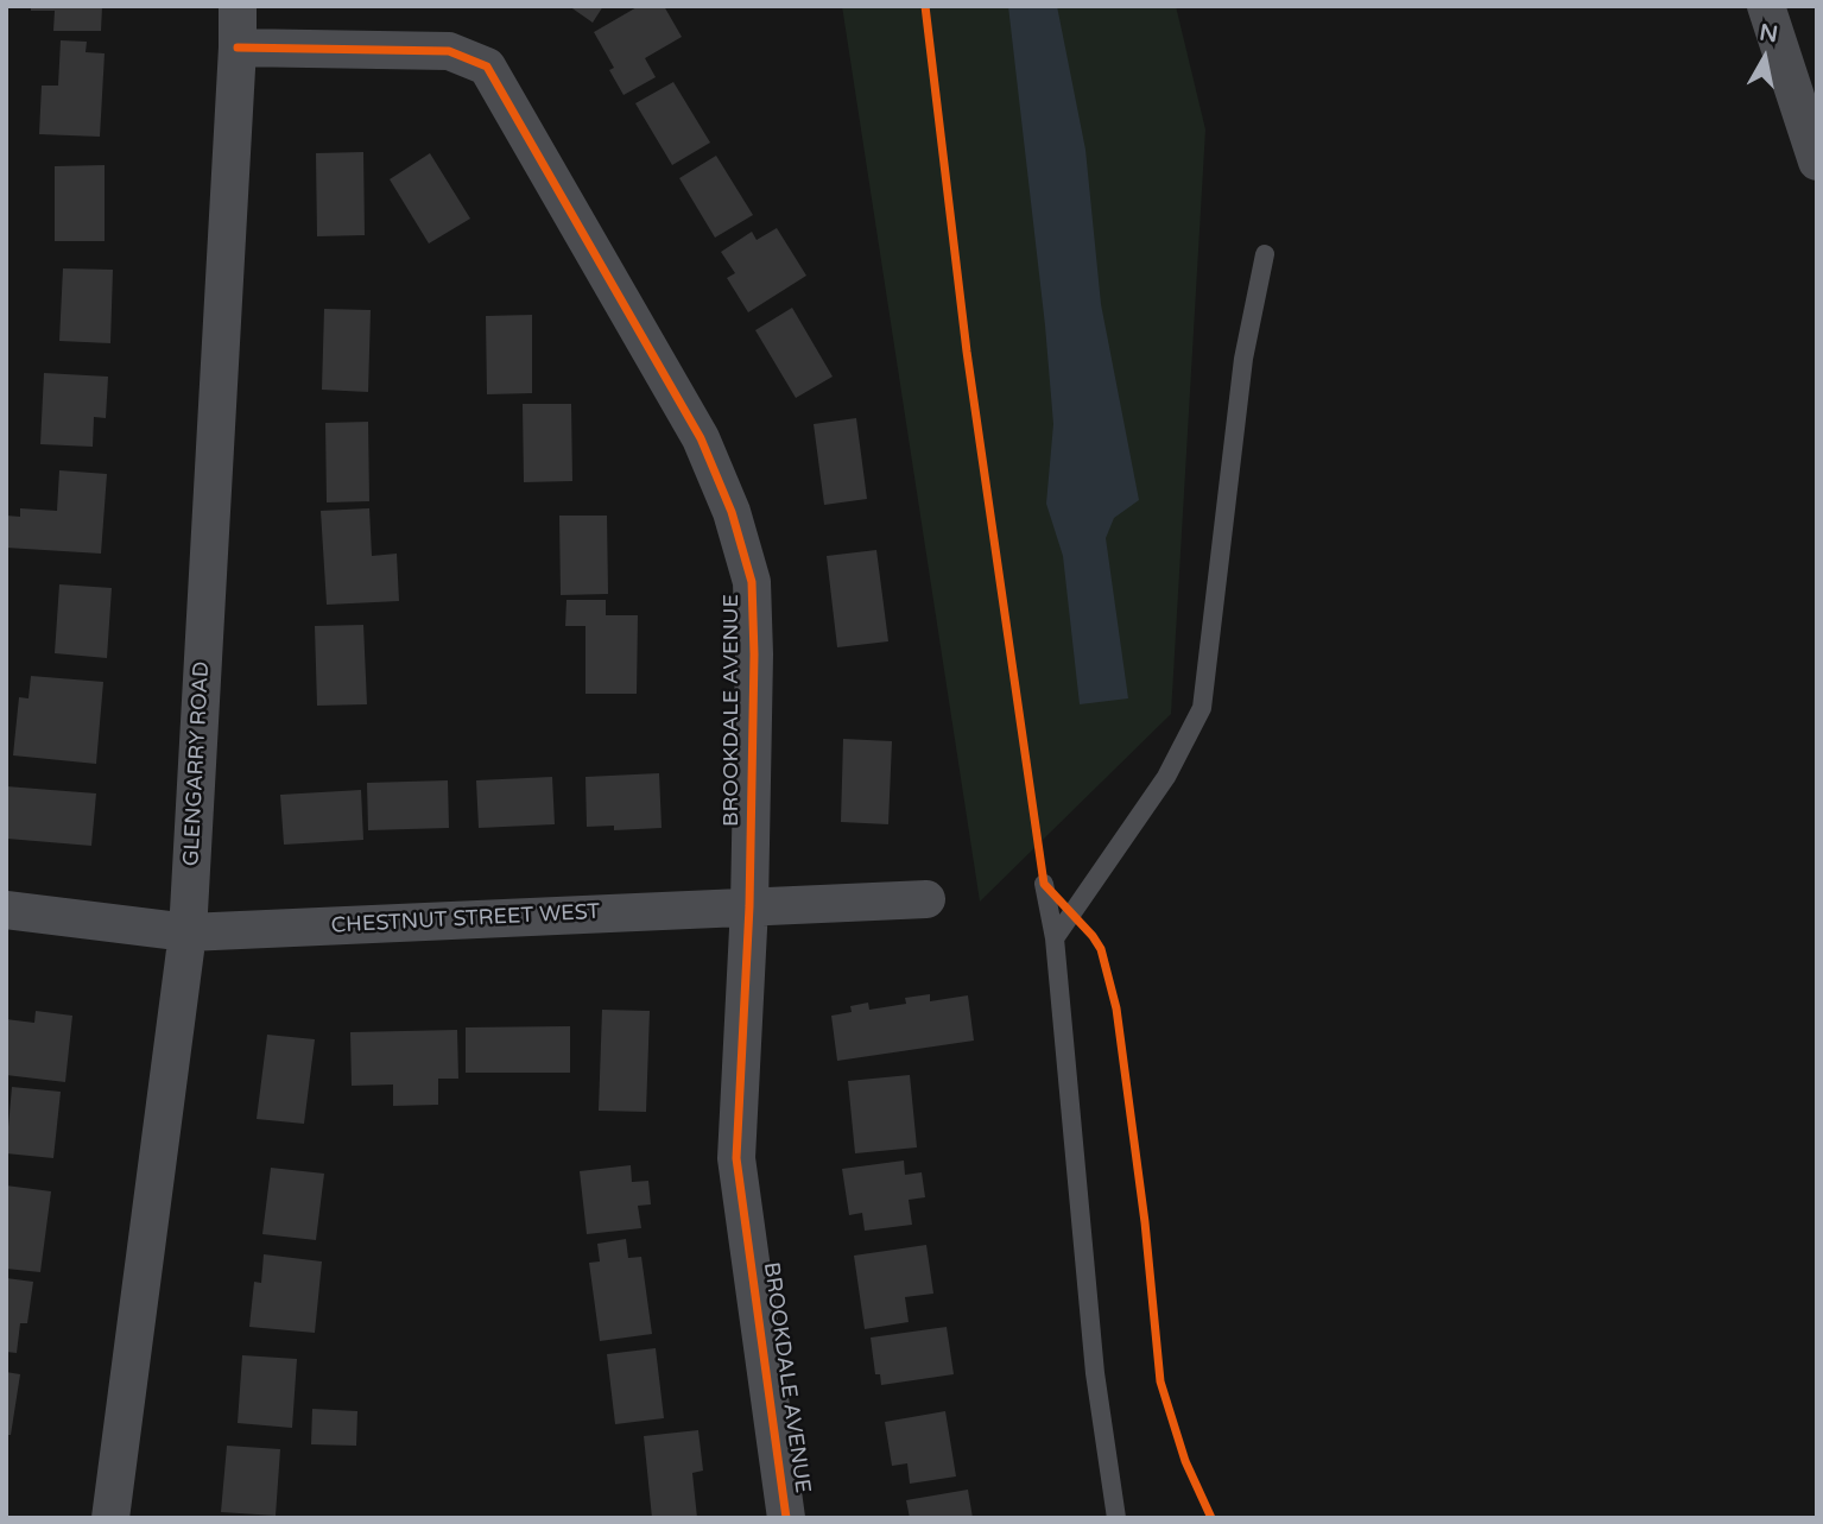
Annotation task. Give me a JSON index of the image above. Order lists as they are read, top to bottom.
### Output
{
  "streets": {
    "street": ["BROOKDALE AVENUE", "GLENGARRY ROAD", "CHESTNUT STREET WEST"]
  },
  "crossings": [
    ["BROOKDALE AVENUE", "GLENGARRY ROAD"],
    ["BROOKDALE AVENUE", "CHESTNUT STREET WEST"],
    ["GLENGARRY ROAD", "CHESTNUT STREET WEST"]
  ],
  "north": "top"
}
